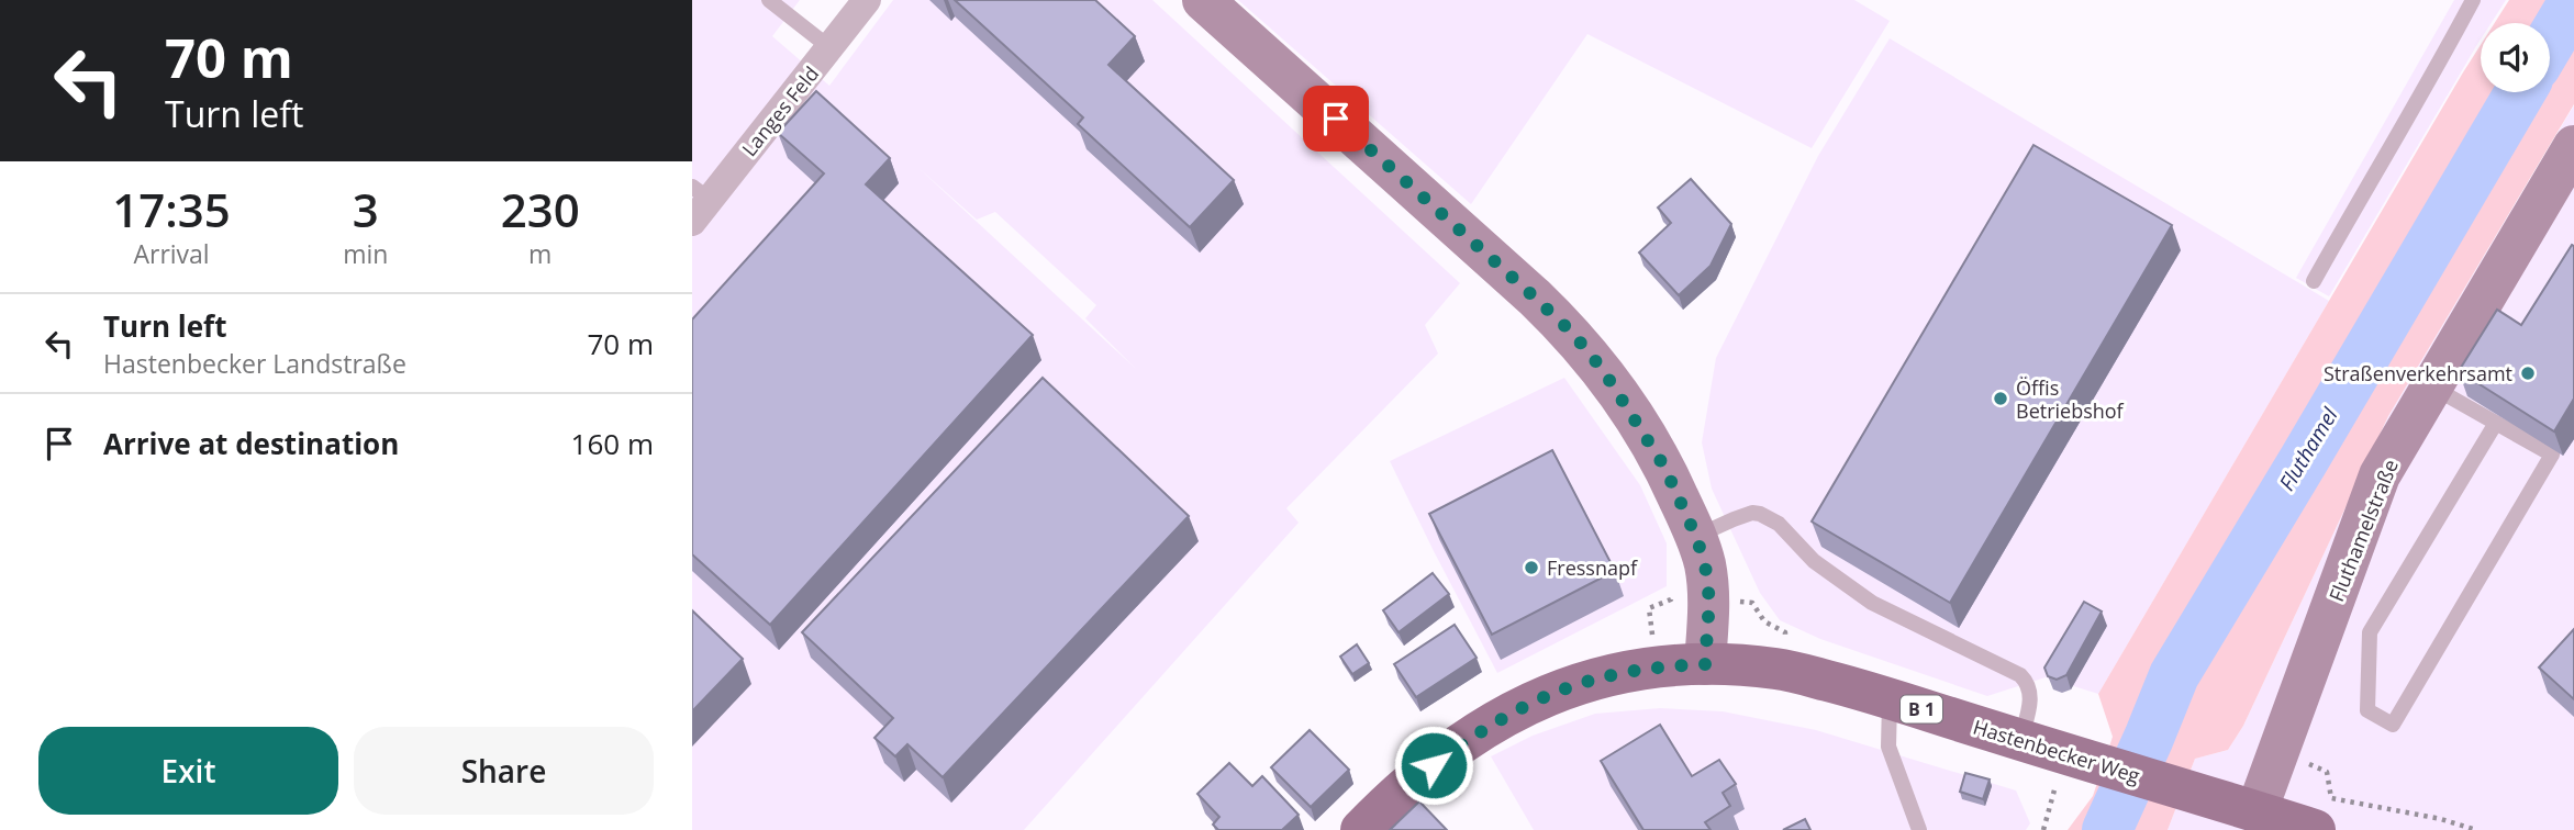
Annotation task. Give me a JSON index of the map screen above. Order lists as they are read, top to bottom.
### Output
{
  "streets": {
    "main road": ["Fluthamelstraße", "B 1", "Hastenbecker Weg"],
    "street": ["Langes Feld"]
  },
  "crossings": [
    ["Fluthamelstraße", "Hastenbecker Weg"],
    ["B 1", "Hastenbecker Weg"]
  ],
  "water": ["Fluthamel"],
  "places": ["Straßenverkehrsamt", "Öffis Betriebshof", "Fressnapf"],
  "page": {
    "turn": ["70 m", "Turn left"],
    "eta": [
      "17:35",
      "Arrival",
      "3",
      "min",
      "230",
      "m"
    ],
    "list": [
      {
        "name": "Turn left",
        "note": "Hastenbecker Landstraße",
        "value": "70 m"
      },
      {
        "name": "Arrive at destination",
        "value": "160 m"
      }
    ],
    "buttons": ["Exit", "Share"]
  }
}
